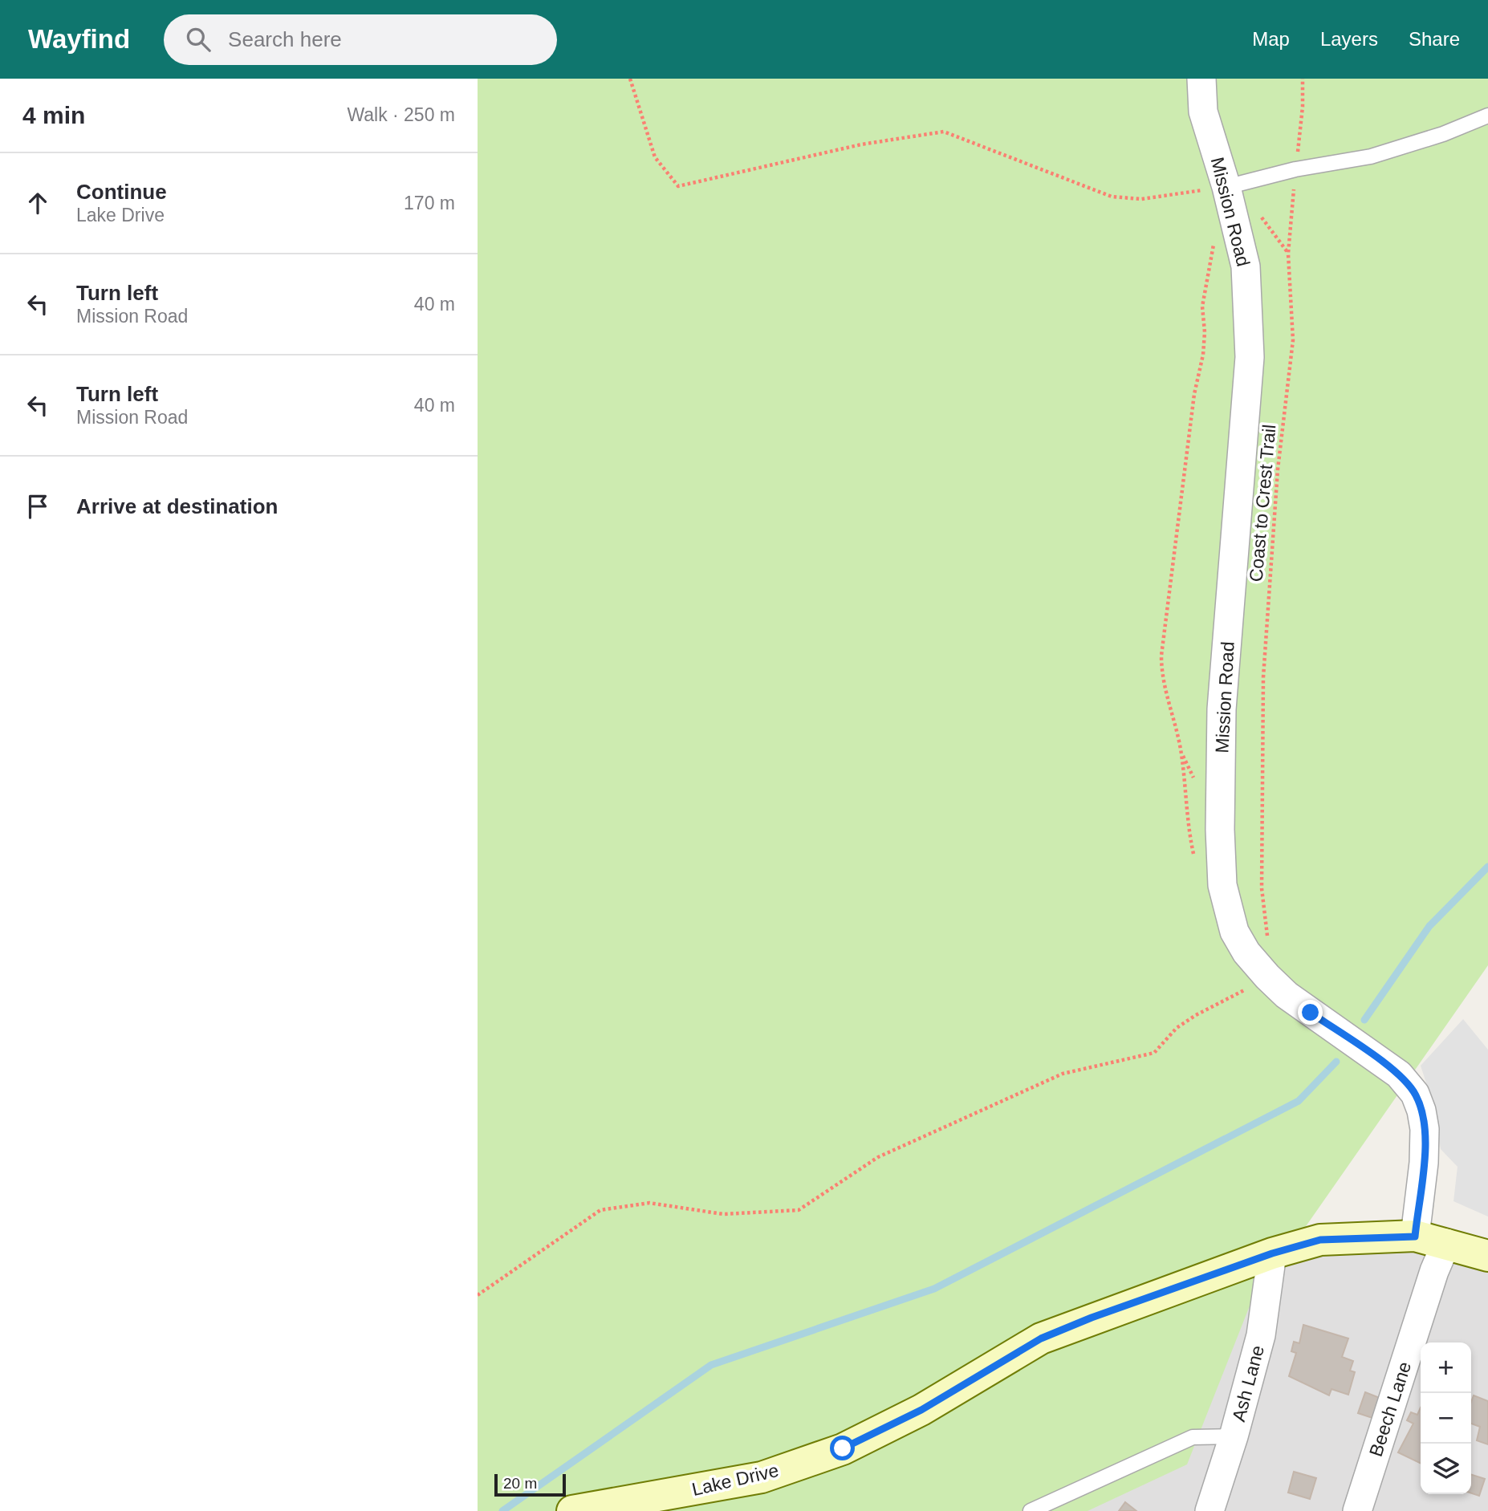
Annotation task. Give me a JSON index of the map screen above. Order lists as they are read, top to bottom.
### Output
{
  "streets": {
    "street": [
      "Mission Road",
      "Ash Lane",
      "Beech Lane",
      "Lake Drive"
    ],
    "path": ["Coast to Crest Trail"]
  },
  "crossings": [
    ["Mission Road", "Lake Drive"],
    ["Ash Lane", "Lake Drive"],
    ["Beech Lane", "Lake Drive"]
  ],
  "scale_bar": "20 m",
  "page": {
    "header": "Wayfind",
    "search": "Search here",
    "nav": ["Map", "Layers", "Share"],
    "heading": ["4 min", "Walk · 250 m"],
    "list": [
      ["Continue", "Lake Drive", "170 m"],
      ["Turn left", "Mission Road", "40 m"],
      ["Turn left", "Mission Road", "40 m"],
      "Arrive at destination"
    ],
    "map_buttons": ["+", "−"],
    "scale": "20 m"
  }
}
